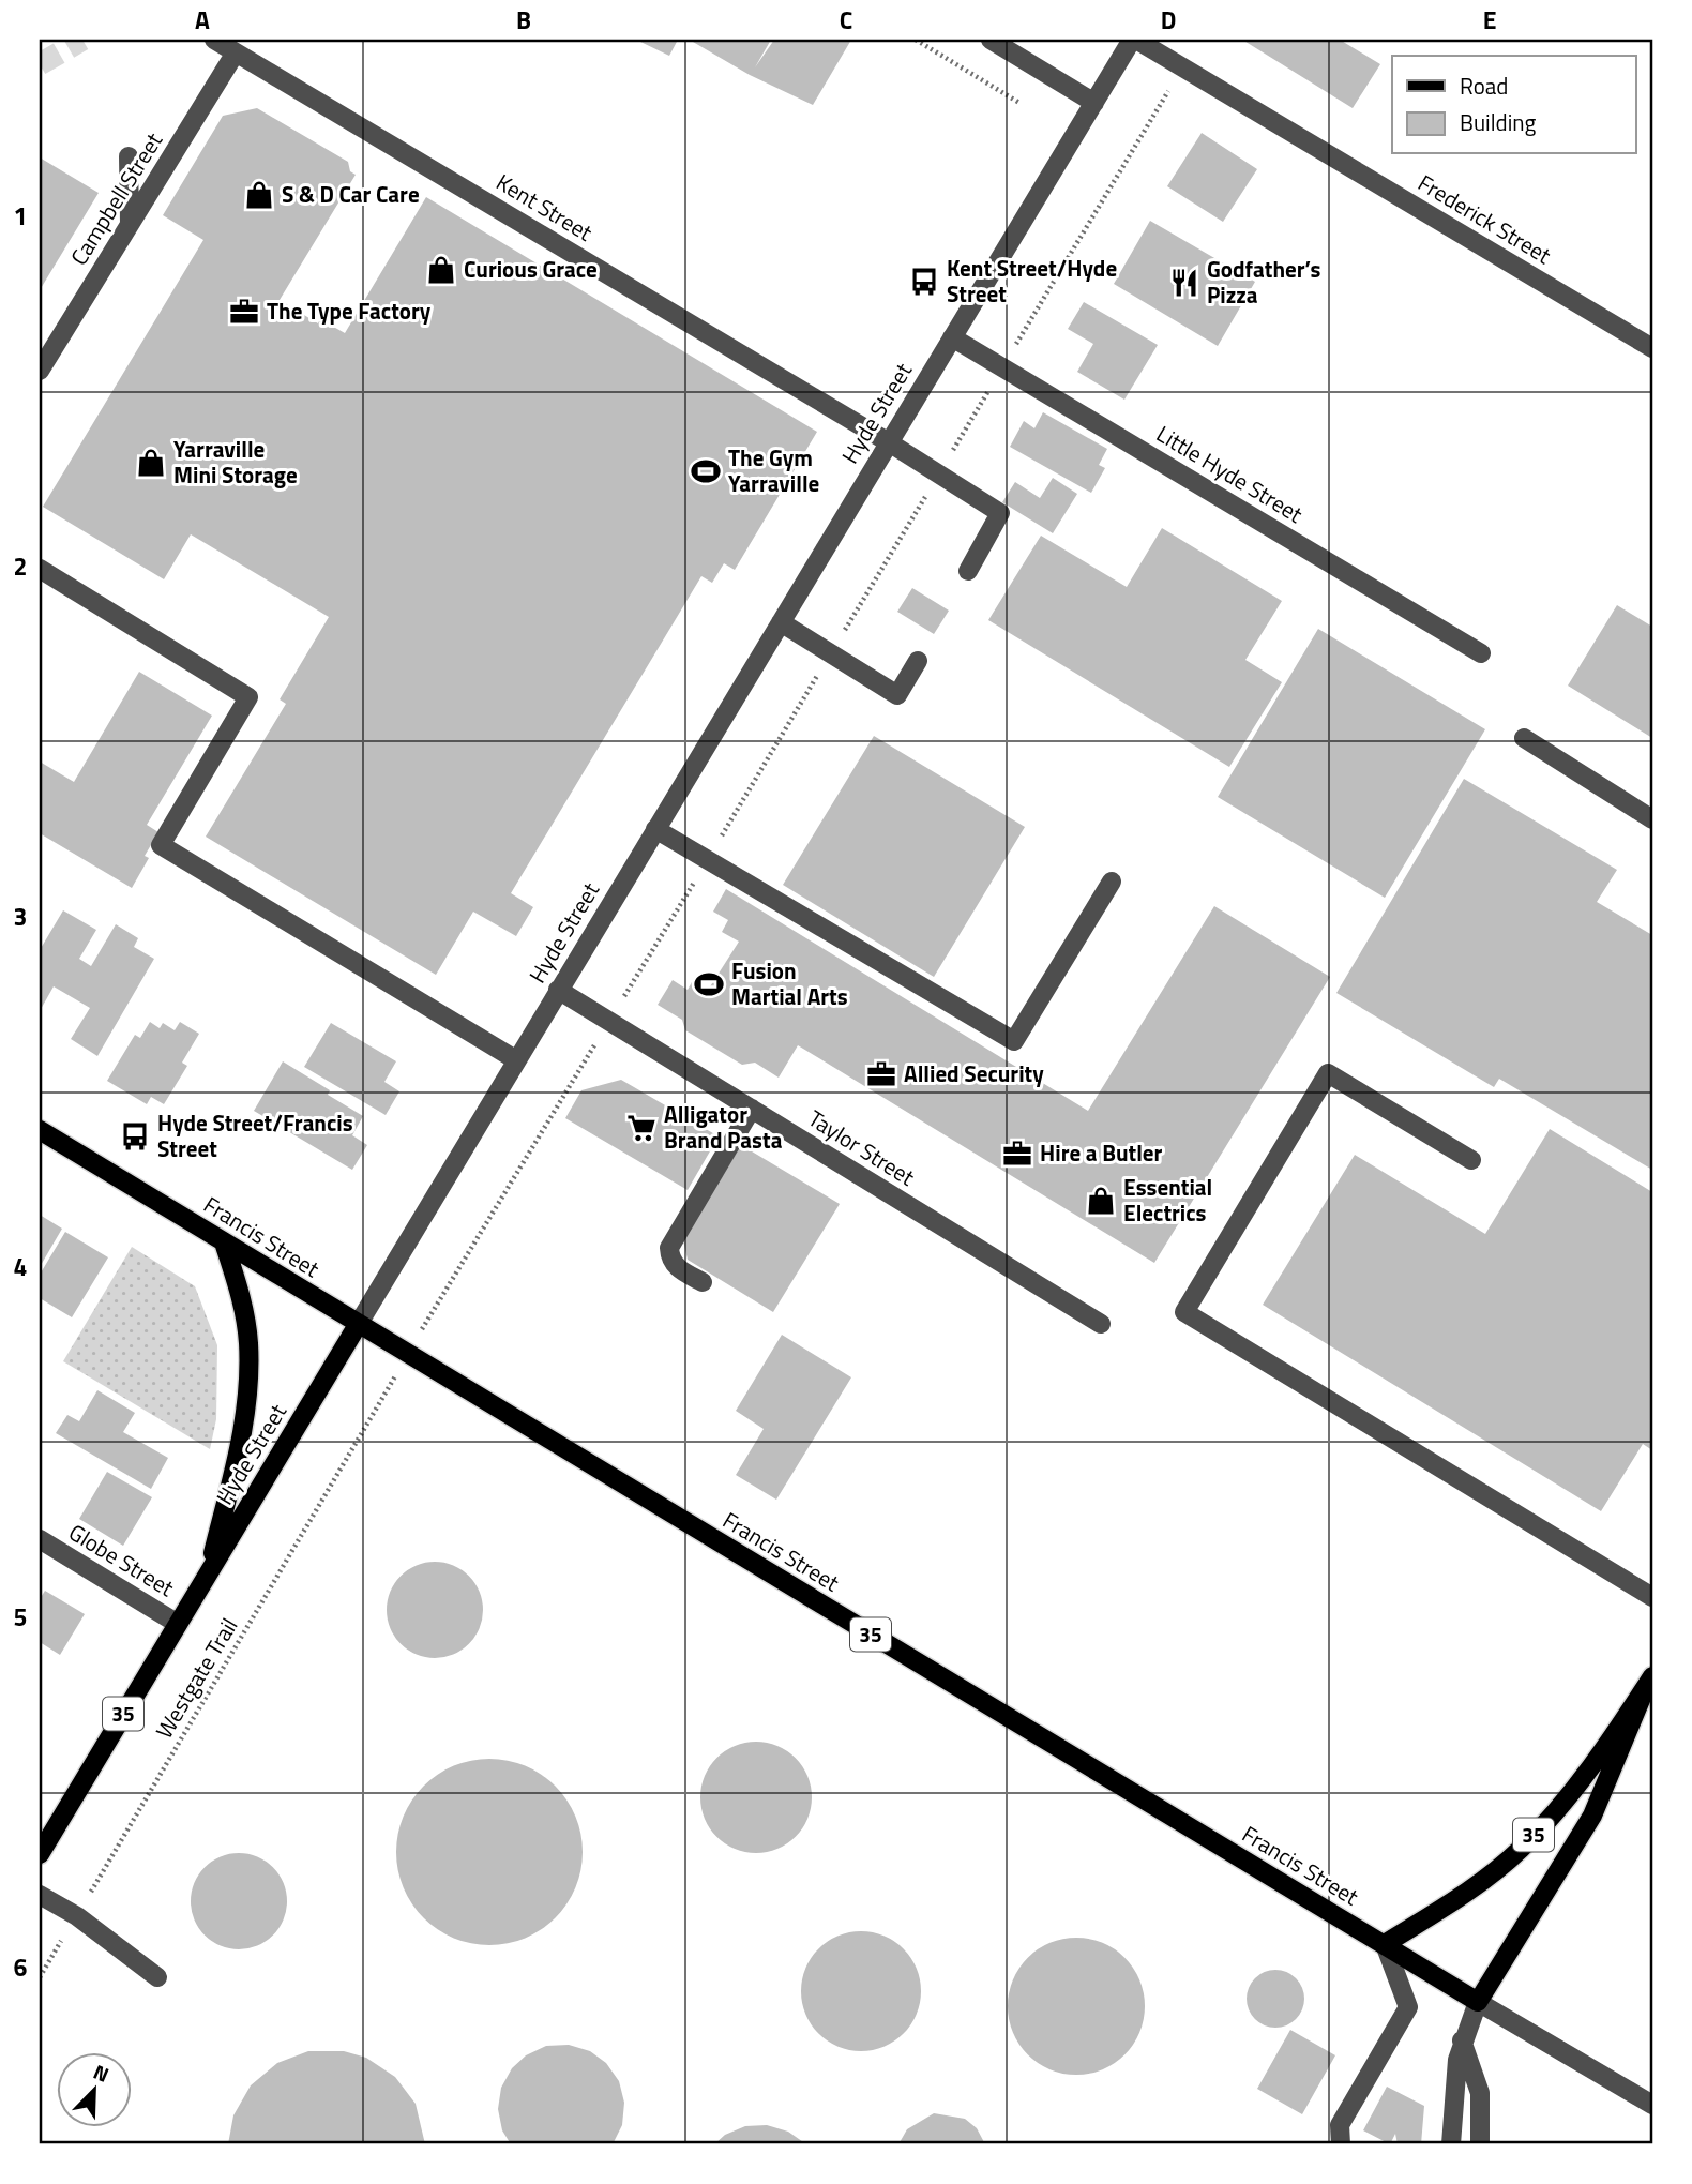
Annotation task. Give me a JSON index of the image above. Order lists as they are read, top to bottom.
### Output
{
  "streets": {
    "main road": ["Hyde Street", "Francis Street", "35"],
    "street": [
      "Campbell Street",
      "Kent Street",
      "Frederick Street",
      "Little Hyde Street",
      "Taylor Street",
      "Globe Street"
    ],
    "path": ["Westgate Trail"]
  },
  "crossings": [
    ["Campbell Street", "Kent Street"],
    ["Kent Street", "Hyde Street"],
    ["Frederick Street", "Hyde Street"],
    ["Hyde Street", "Little Hyde Street"],
    ["Hyde Street", "Taylor Street"],
    ["Hyde Street", "Francis Street"],
    ["Hyde Street", "Globe Street"],
    ["Francis Street", "35"]
  ],
  "places": {
    "shop": [
      "S & D Car Care",
      "Curious Grace",
      "Yarraville Mini Storage",
      "Essential Electrics"
    ],
    "bus stop": ["Kent Street/Hyde Street", "Hyde Street/Francis Street"],
    "restaurant": ["Godfather’s Pizza"],
    "office": ["The Type Factory", "Allied Security", "Hire a Butler"],
    "sports": ["The Gym Yarraville", "Fusion Martial Arts"],
    "supermarket": ["Alligator Brand Pasta"]
  },
  "legend": ["Road", "Building"],
  "north": "top right",
  "grid": {
    "columns": [
      "A",
      "B",
      "C",
      "D",
      "E"
    ],
    "rows": [
      "1",
      "2",
      "3",
      "4",
      "5",
      "6"
    ]
  }
}
